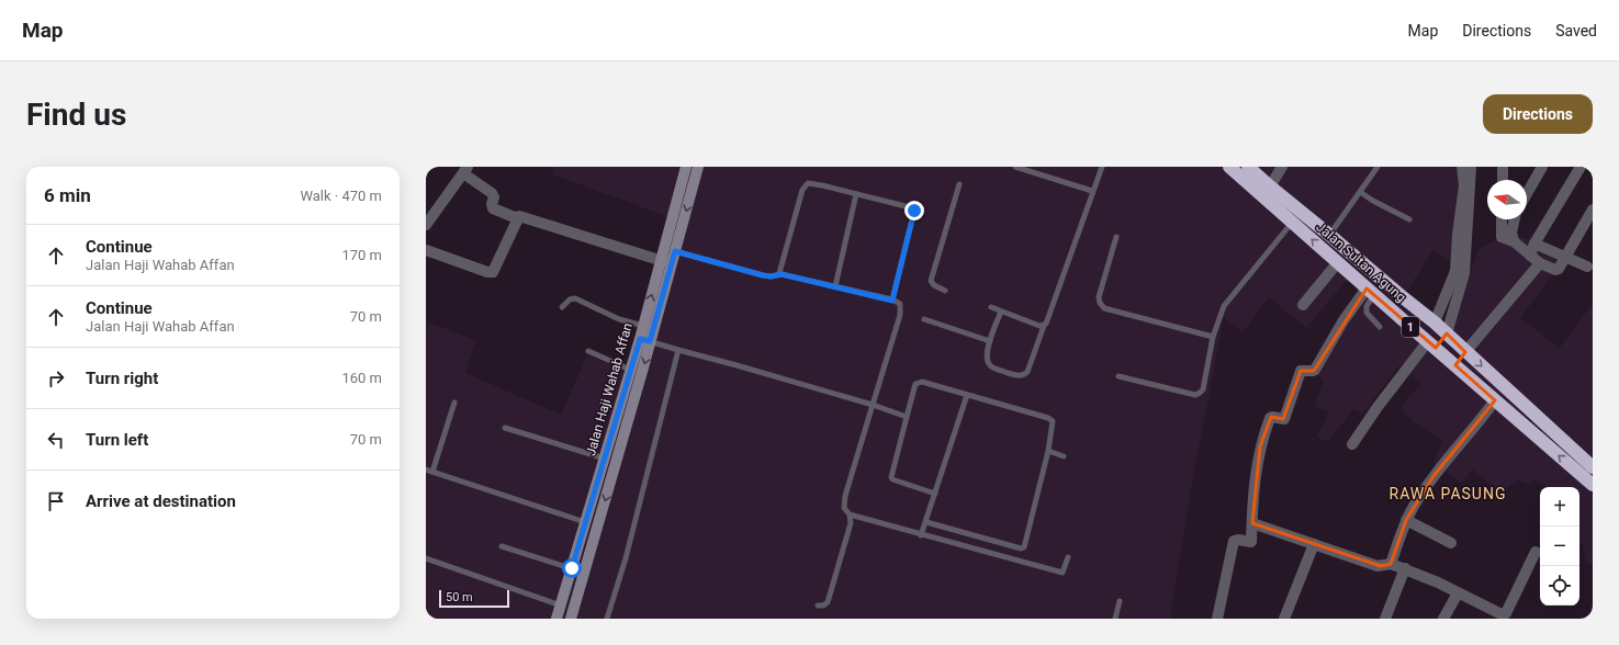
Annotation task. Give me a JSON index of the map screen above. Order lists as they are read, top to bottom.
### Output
{
  "streets": {
    "highway": ["Jalan Sultan Agung", "1"],
    "street": ["Jalan Haji Wahab Affan"]
  },
  "districts": ["RAWA PASUNG"],
  "scale_bar": "50 m",
  "north": "left",
  "page": {
    "header": "Map",
    "nav": ["Map", "Directions", "Saved"],
    "buttons": "Directions",
    "title": "Find us",
    "heading": ["6 min", "Walk · 470 m"],
    "list": [
      ["Continue", "Jalan Haji Wahab Affan", "170 m"],
      ["Continue", "Jalan Haji Wahab Affan", "70 m"],
      ["Turn right", "160 m"],
      ["Turn left", "70 m"],
      "Arrive at destination"
    ],
    "map_buttons": ["+", "−"],
    "scale": "50 m"
  }
}
